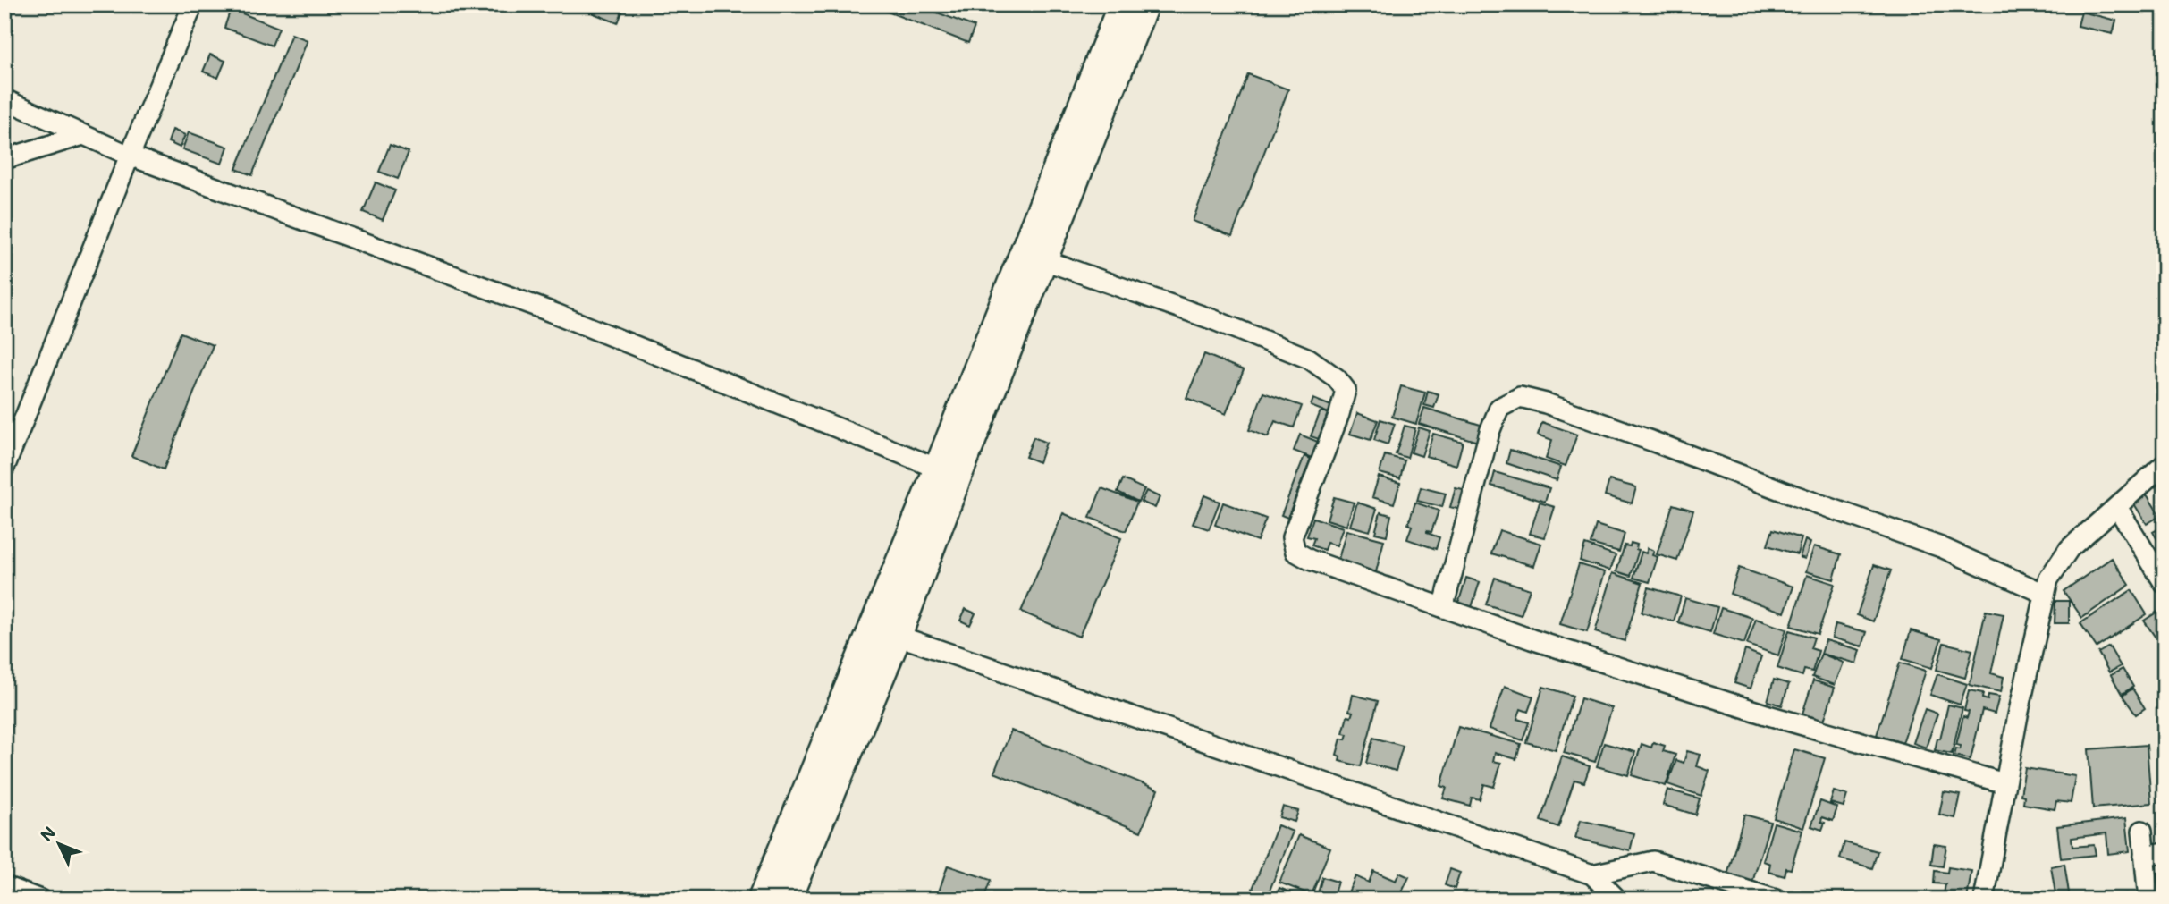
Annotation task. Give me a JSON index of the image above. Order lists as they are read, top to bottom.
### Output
{
  "north": "top left"
}
